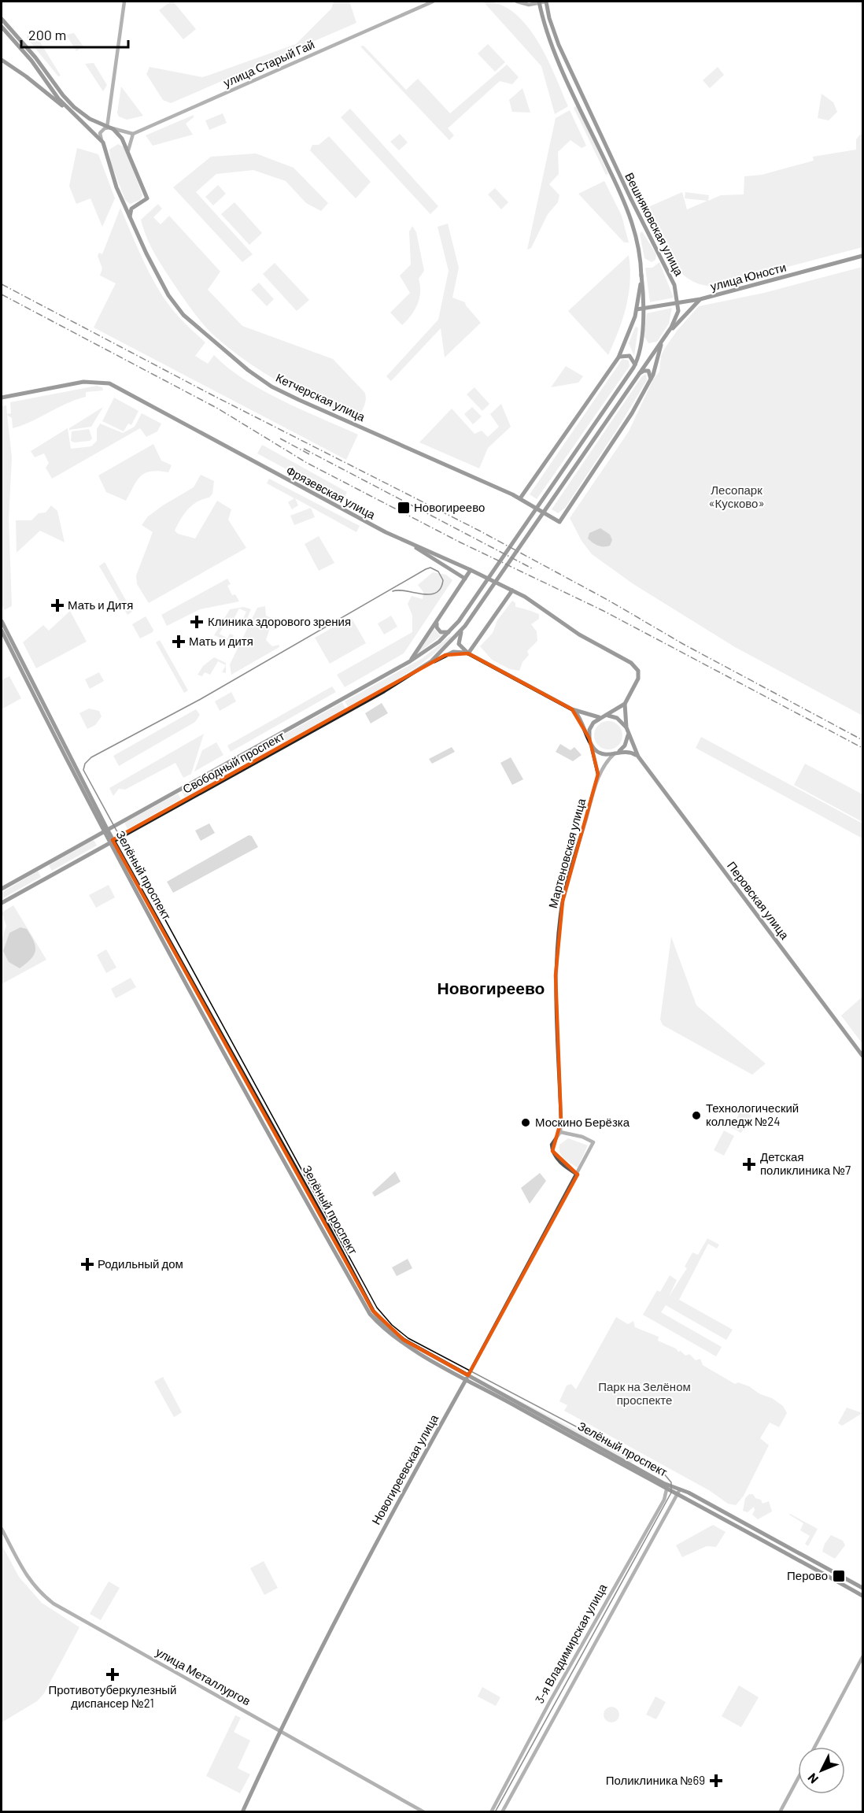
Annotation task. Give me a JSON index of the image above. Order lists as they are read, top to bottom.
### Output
{
  "streets": {
    "main road": [
      "Вешняковская улица",
      "улица Юности",
      "Кетчерская улица",
      "Фрязевская улица",
      "Свободный проспект",
      "Зелёный проспект",
      "Перовская улица",
      "Новогиреевская улица"
    ],
    "street": [
      "улица Старый Гай",
      "Мартеновская улица",
      "3-я Владимирская улица",
      "улица Металлургов"
    ]
  },
  "crossings": [
    ["Вешняковская улица", "улица Юности"],
    ["Вешняковская улица", "Кетчерская улица"],
    ["Свободный проспект", "Зелёный проспект"],
    ["Мартеновская улица", "Новогиреевская улица"],
    ["Зелёный проспект", "Новогиреевская улица"],
    ["Зелёный проспект", "3-я Владимирская улица"],
    ["Новогиреевская улица", "улица Металлургов"]
  ],
  "districts": ["Новогиреево"],
  "parks": ["Лесопарк «Кусково»", "Парк на Зелёном проспекте"],
  "places": {
    "transit": ["Новогиреево", "Перово"],
    "health": [
      "Мать и Дитя",
      "Клиника здорового зрения",
      "Мать и дитя",
      "Детская поликлиника №7",
      "Родильный дом",
      "Противотуберкулезный диспансер №21",
      "Поликлиника №69"
    ],
    "other": ["Технологический колледж №24", "Москино Берёзка"]
  },
  "scale_bar": "200 m",
  "north": "bottom left"
}
